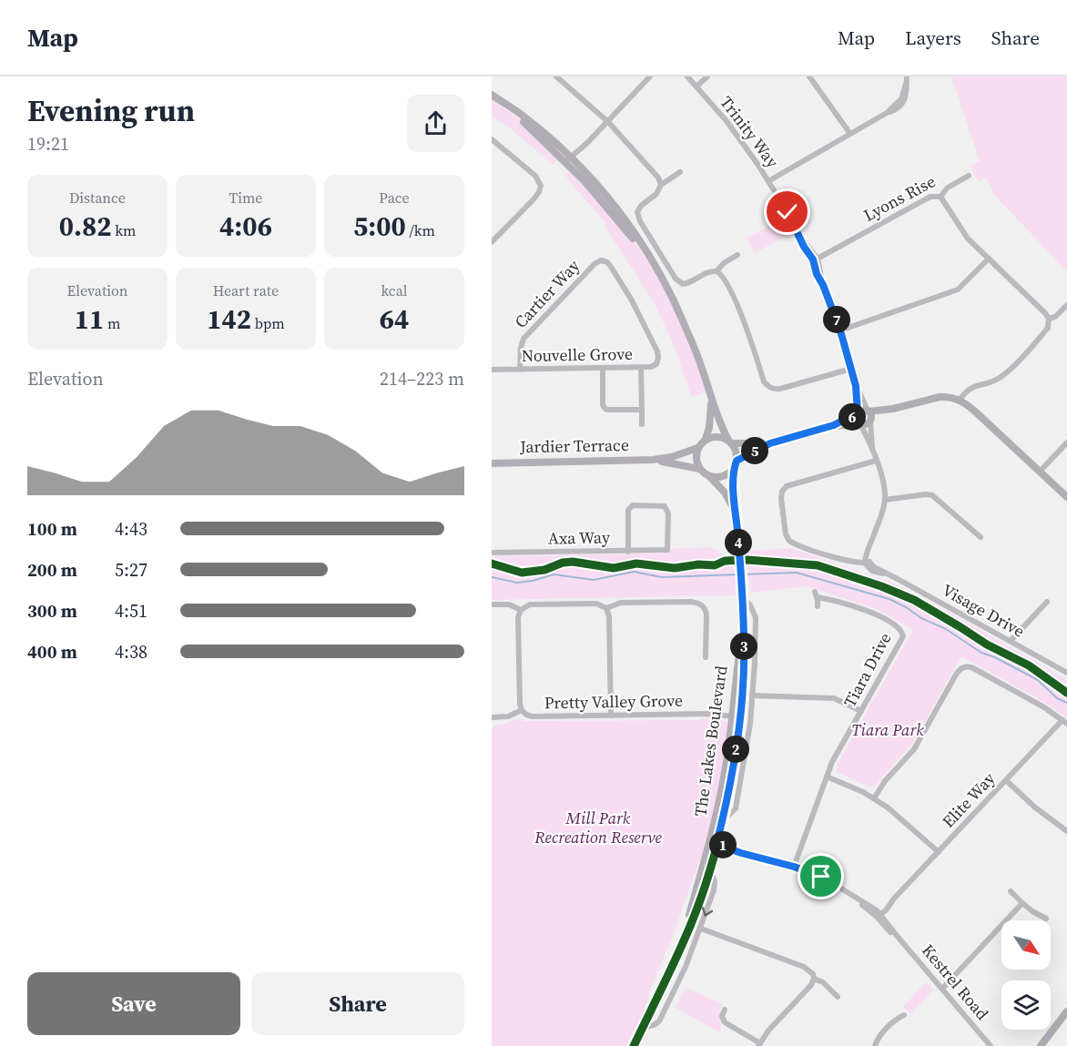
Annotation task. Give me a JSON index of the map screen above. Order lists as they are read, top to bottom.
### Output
{
  "streets": {
    "street": [
      "Trinity Way",
      "Lyons Rise",
      "Cartier Way",
      "Nouvelle Grove",
      "Jardier Terrace",
      "Axa Way",
      "Visage Drive",
      "Tiara Drive",
      "Pretty Valley Grove",
      "The Lakes Boulevard",
      "Elite Way",
      "Kestrel Road"
    ]
  },
  "crossings": [
    ["Trinity Way", "Lyons Rise"],
    ["Cartier Way", "Nouvelle Grove"],
    ["Jardier Terrace", "The Lakes Boulevard"],
    ["Tiara Drive", "Kestrel Road"],
    ["Pretty Valley Grove", "The Lakes Boulevard"],
    ["The Lakes Boulevard", "Kestrel Road"],
    ["Elite Way", "Kestrel Road"]
  ],
  "parks": ["Tiara Park", "Mill Park Recreation Reserve"],
  "north": "bottom right",
  "page": {
    "header": "Map",
    "nav": ["Map", "Layers", "Share"],
    "heading": ["Evening run", "19:21"],
    "stats": [
      ["Distance", "0.82 km"],
      ["Time", "4:06"],
      ["Pace", "5:00 /km"],
      ["Elevation", "11 m"],
      ["Heart rate", "142 bpm"],
      ["kcal", "64"]
    ],
    "pins": [
      "7",
      "6",
      "5",
      "4",
      "3",
      "2",
      "1"
    ],
    "chart": ["Elevation", "214–223 m"],
    "list": [
      {
        "name": "100 m",
        "note": "4:43"
      },
      {
        "name": "200 m",
        "note": "5:27"
      },
      {
        "name": "300 m",
        "note": "4:51"
      },
      {
        "name": "400 m",
        "note": "4:38"
      }
    ],
    "buttons": ["Save", "Share"]
  }
}
